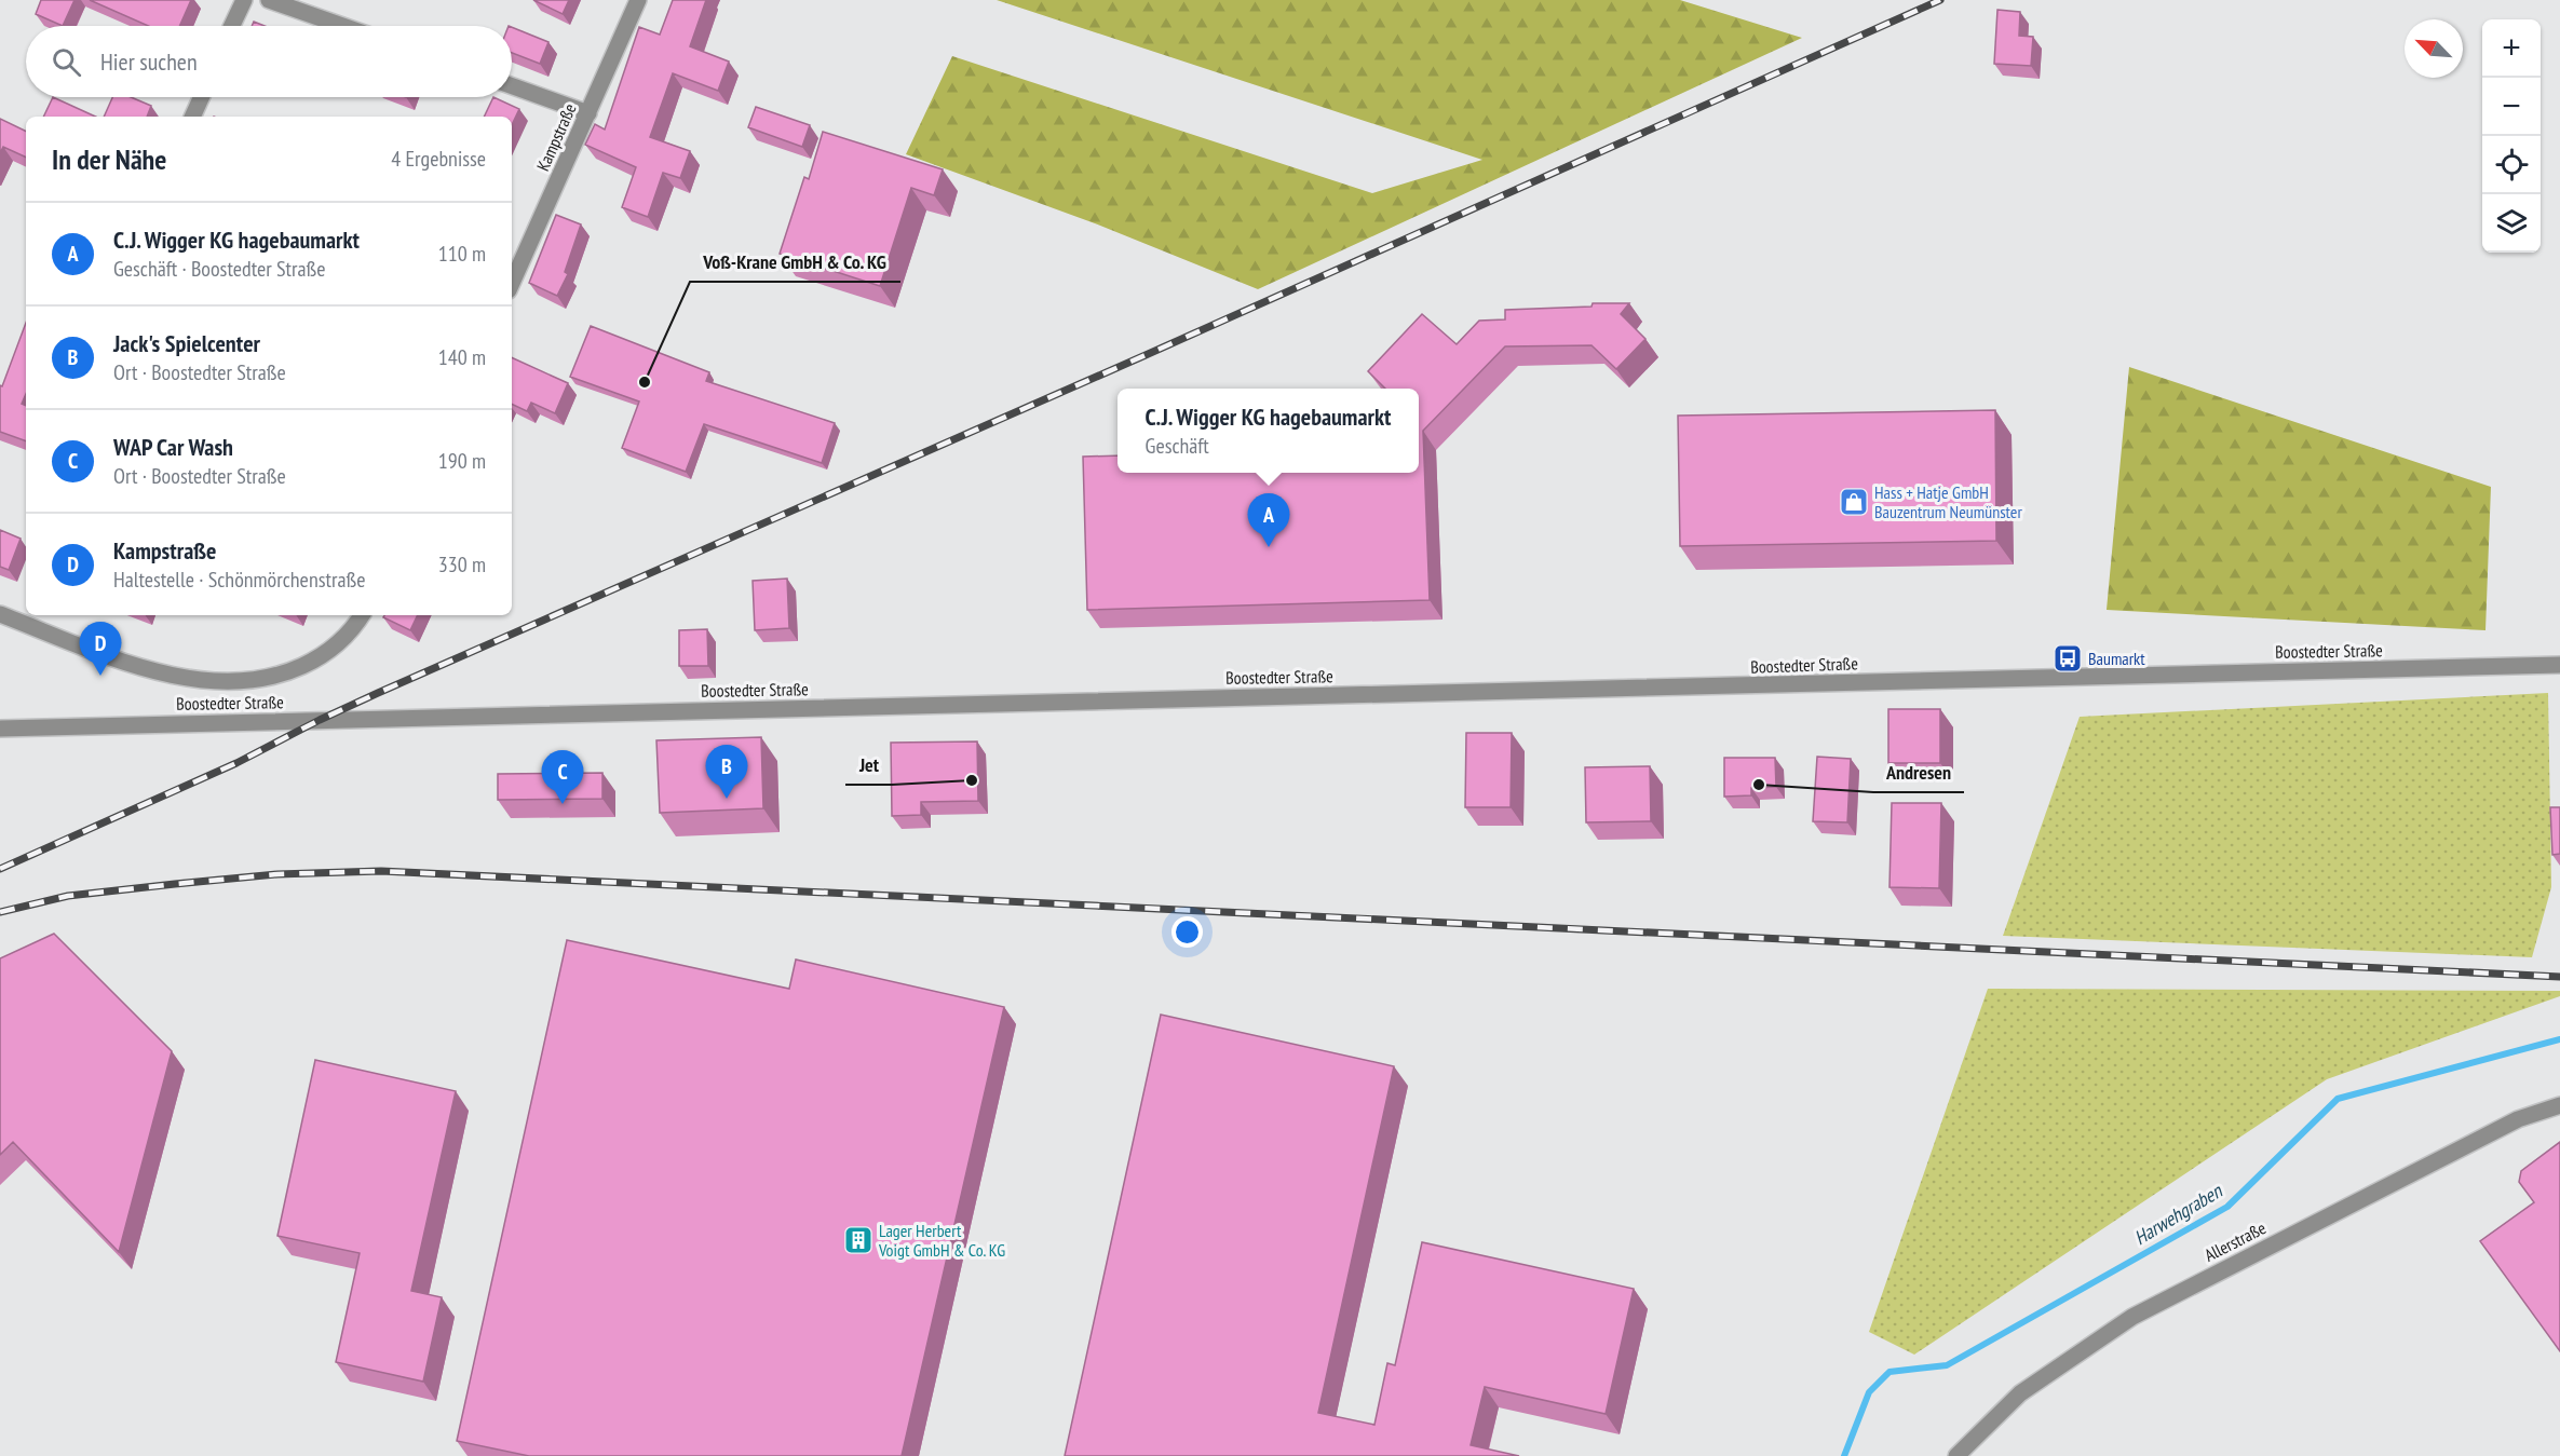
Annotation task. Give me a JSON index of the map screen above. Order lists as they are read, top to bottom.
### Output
{
  "streets": {
    "street": ["Kampstraße", "Boostedter Straße", "Allerstraße"]
  },
  "water": ["Harwehgraben"],
  "places": {
    "other": ["Voß-Krane GmbH & Co. KG", "Jet", "Andresen"],
    "shop": ["Hass + Hatje GmbH Bauzentrum Neumünster"],
    "bus stop": ["Baumarkt"],
    "building": ["Lager Herbert Voigt GmbH & Co. KG"]
  },
  "north": "top left",
  "page": {
    "map_buttons": ["+", "−"],
    "search": "Hier suchen",
    "heading": ["In der Nähe", "4 Ergebnisse"],
    "list": [
      {
        "mark": "A",
        "name": "C.J. Wigger KG hagebaumarkt",
        "note": "Geschäft · Boostedter Straße",
        "value": "110 m"
      },
      {
        "mark": "B",
        "name": "Jack's Spielcenter",
        "note": "Ort · Boostedter Straße",
        "value": "140 m"
      },
      {
        "mark": "C",
        "name": "WAP Car Wash",
        "note": "Ort · Boostedter Straße",
        "value": "190 m"
      },
      {
        "mark": "D",
        "name": "Kampstraße",
        "note": "Haltestelle · Schönmörchenstraße",
        "value": "330 m"
      }
    ],
    "popup": ["C.J. Wigger KG hagebaumarkt", "Geschäft"],
    "pins": [
      "A",
      "D",
      "B",
      "C"
    ]
  }
}
